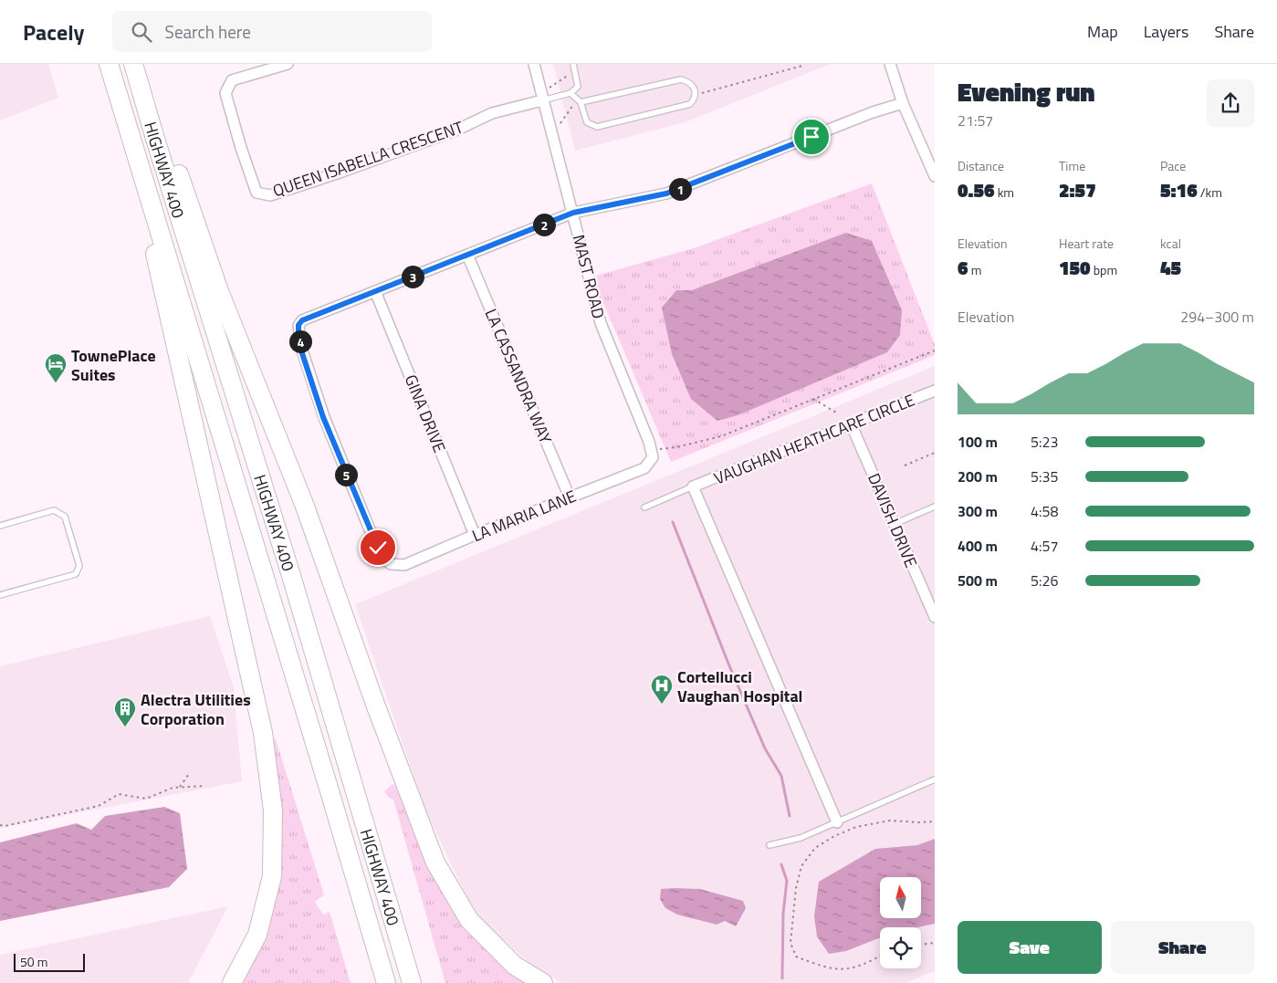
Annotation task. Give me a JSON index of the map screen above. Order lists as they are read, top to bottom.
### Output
{
  "streets": {
    "highway": ["HIGHWAY 400"],
    "street": [
      "QUEEN ISABELLA CRESCENT",
      "MAST ROAD",
      "LA CASSANDRA WAY",
      "GINA DRIVE",
      "VAUGHAN HEATHCARE CIRCLE",
      "LA MARIA LANE",
      "DAVISH DRIVE"
    ]
  },
  "crossings": [
    ["QUEEN ISABELLA CRESCENT", "MAST ROAD"],
    ["MAST ROAD", "LA MARIA LANE"],
    ["LA CASSANDRA WAY", "LA MARIA LANE"],
    ["GINA DRIVE", "LA MARIA LANE"],
    ["VAUGHAN HEATHCARE CIRCLE", "DAVISH DRIVE"]
  ],
  "places": {
    "hotel": ["TownePlace Suites"],
    "hospital": ["Cortellucci Vaughan Hospital"],
    "building": ["Alectra Utilities Corporation"]
  },
  "scale_bar": "50 m",
  "north": "top",
  "page": {
    "header": "Pacely",
    "search": "Search here",
    "nav": ["Map", "Layers", "Share"],
    "heading": ["Evening run", "21:57"],
    "stats": [
      ["Distance", "0.56 km"],
      ["Time", "2:57"],
      ["Pace", "5:16 /km"],
      ["Elevation", "6 m"],
      ["Heart rate", "150 bpm"],
      ["kcal", "45"]
    ],
    "pins": [
      "1",
      "2",
      "3",
      "4",
      "5"
    ],
    "chart": ["Elevation", "294–300 m"],
    "list": [
      {
        "name": "100 m",
        "note": "5:23"
      },
      {
        "name": "200 m",
        "note": "5:35"
      },
      {
        "name": "300 m",
        "note": "4:58"
      },
      {
        "name": "400 m",
        "note": "4:57"
      },
      {
        "name": "500 m",
        "note": "5:26"
      }
    ],
    "buttons": ["Save", "Share"],
    "scale": "50 m"
  }
}
